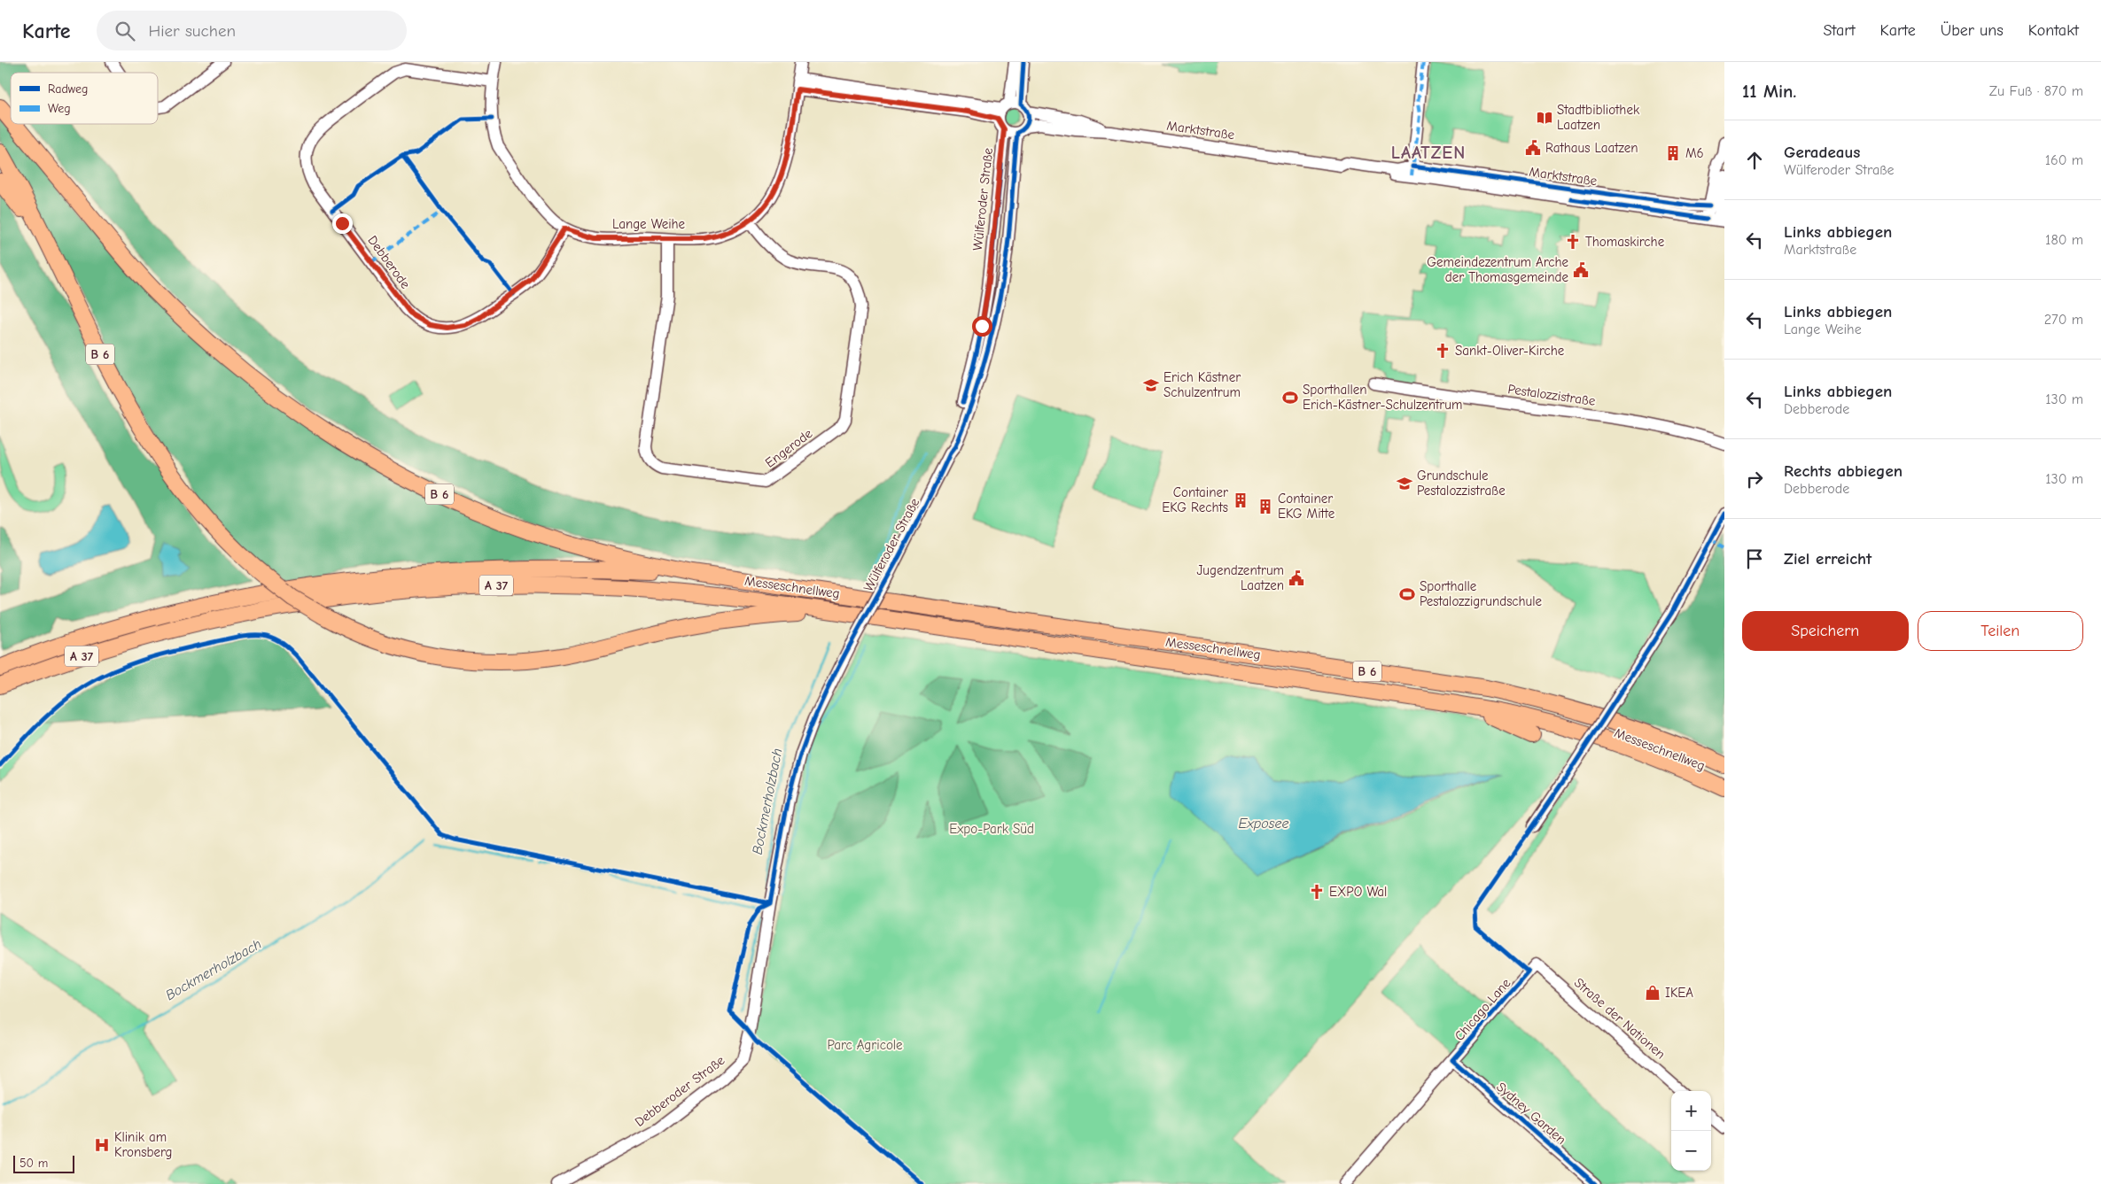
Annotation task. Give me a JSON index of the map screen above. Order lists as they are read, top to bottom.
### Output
{
  "streets": {
    "highway": ["B 6", "A 37", "Messeschnellweg"],
    "street": [
      "Marktstraße",
      "Wülferoder Straße",
      "Lange Weihe",
      "Debberode",
      "Pestalozzistraße",
      "Engerode",
      "Chicago Lane",
      "Straße der Nationen",
      "Debberoder Straße",
      "Sydney Garden"
    ]
  },
  "crossings": [
    ["Marktstraße", "Wülferoder Straße"],
    ["Marktstraße", "Lange Weihe"],
    ["Wülferoder Straße", "Debberoder Straße"],
    ["Lange Weihe", "Debberode"],
    ["Lange Weihe", "Engerode"],
    ["B 6", "A 37"],
    ["B 6", "Messeschnellweg"],
    ["A 37", "Messeschnellweg"],
    ["Chicago Lane", "Straße der Nationen"],
    ["Chicago Lane", "Sydney Garden"]
  ],
  "districts": ["LAATZEN"],
  "water": ["Bockmerholzbach", "Exposee"],
  "parks": ["Expo-Park Süd", "Parc Agricole"],
  "places": {
    "library": ["Stadtbibliothek Laatzen"],
    "public building": ["Rathaus Laatzen", "Gemeindezentrum Arche der Thomasgemeinde", "Jugendzentrum Laatzen"],
    "building": ["M6", "Container EKG Rechts", "Container EKG Mitte"],
    "church": ["Thomaskirche", "Sankt-Oliver-Kirche", "EXPO Wal"],
    "school or university": ["Erich Kästner Schulzentrum", "Grundschule Pestalozzistraße"],
    "sports": ["Sporthallen Erich-Kästner-Schulzentrum", "Sporthalle Pestalozzigrundschule"],
    "shop": ["IKEA"],
    "hospital": ["Klinik am Kronsberg"]
  },
  "legend": ["Radweg", "Weg"],
  "scale_bar": "50 m",
  "page": {
    "header": "Karte",
    "search": "Hier suchen",
    "nav": [
      "Start",
      "Karte",
      "Über uns",
      "Kontakt"
    ],
    "heading": ["11 Min.", "Zu Fuß · 870 m"],
    "list": [
      ["Geradeaus", "Wülferoder Straße", "160 m"],
      ["Links abbiegen", "Marktstraße", "180 m"],
      ["Links abbiegen", "Lange Weihe", "270 m"],
      ["Links abbiegen", "Debberode", "130 m"],
      ["Rechts abbiegen", "Debberode", "130 m"],
      "Ziel erreicht"
    ],
    "buttons": ["Speichern", "Teilen"],
    "map_buttons": ["+", "−"],
    "scale": "50 m"
  }
}
